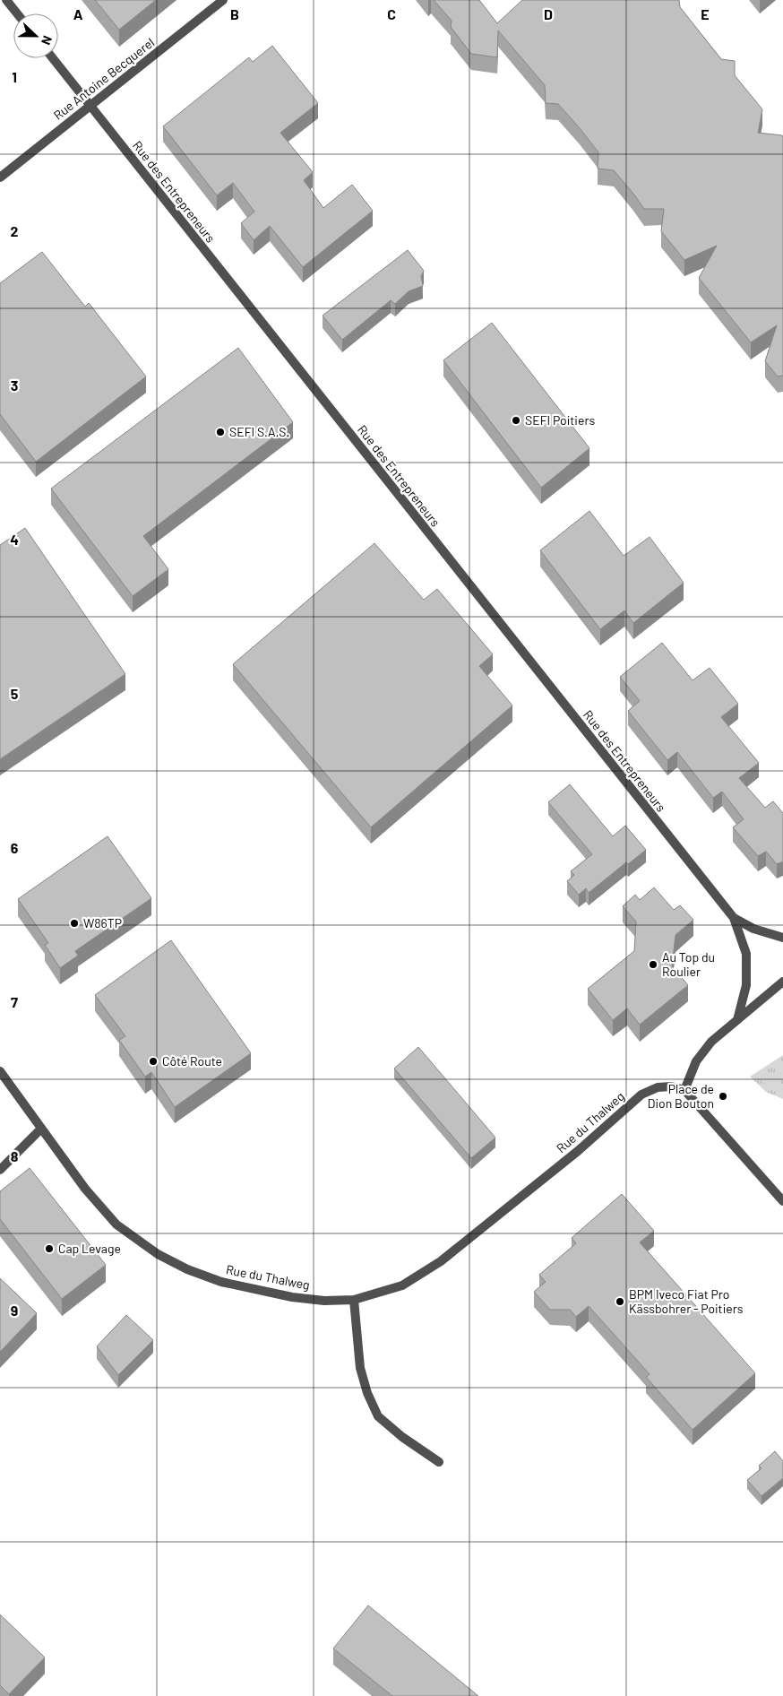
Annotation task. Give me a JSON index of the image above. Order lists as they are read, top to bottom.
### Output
{
  "streets": {
    "street": ["Rue Antoine Becquerel", "Rue des Entrepreneurs", "Rue du Thalweg"]
  },
  "crossings": [
    ["Rue Antoine Becquerel", "Rue des Entrepreneurs"]
  ],
  "places": [
    "SEFI Poitiers",
    "SEFI S.A.S.",
    "W86TP",
    "Au Top du Roulier",
    "Côté Route",
    "Place de Dion Bouton",
    "Cap Levage",
    "BPM Iveco Fiat Pro Kässbohrer - Poitiers"
  ],
  "north": "right",
  "grid": {
    "columns": [
      "A",
      "B",
      "C",
      "D",
      "E"
    ],
    "rows": [
      "1",
      "2",
      "3",
      "4",
      "5",
      "6",
      "7",
      "8",
      "9"
    ]
  }
}
